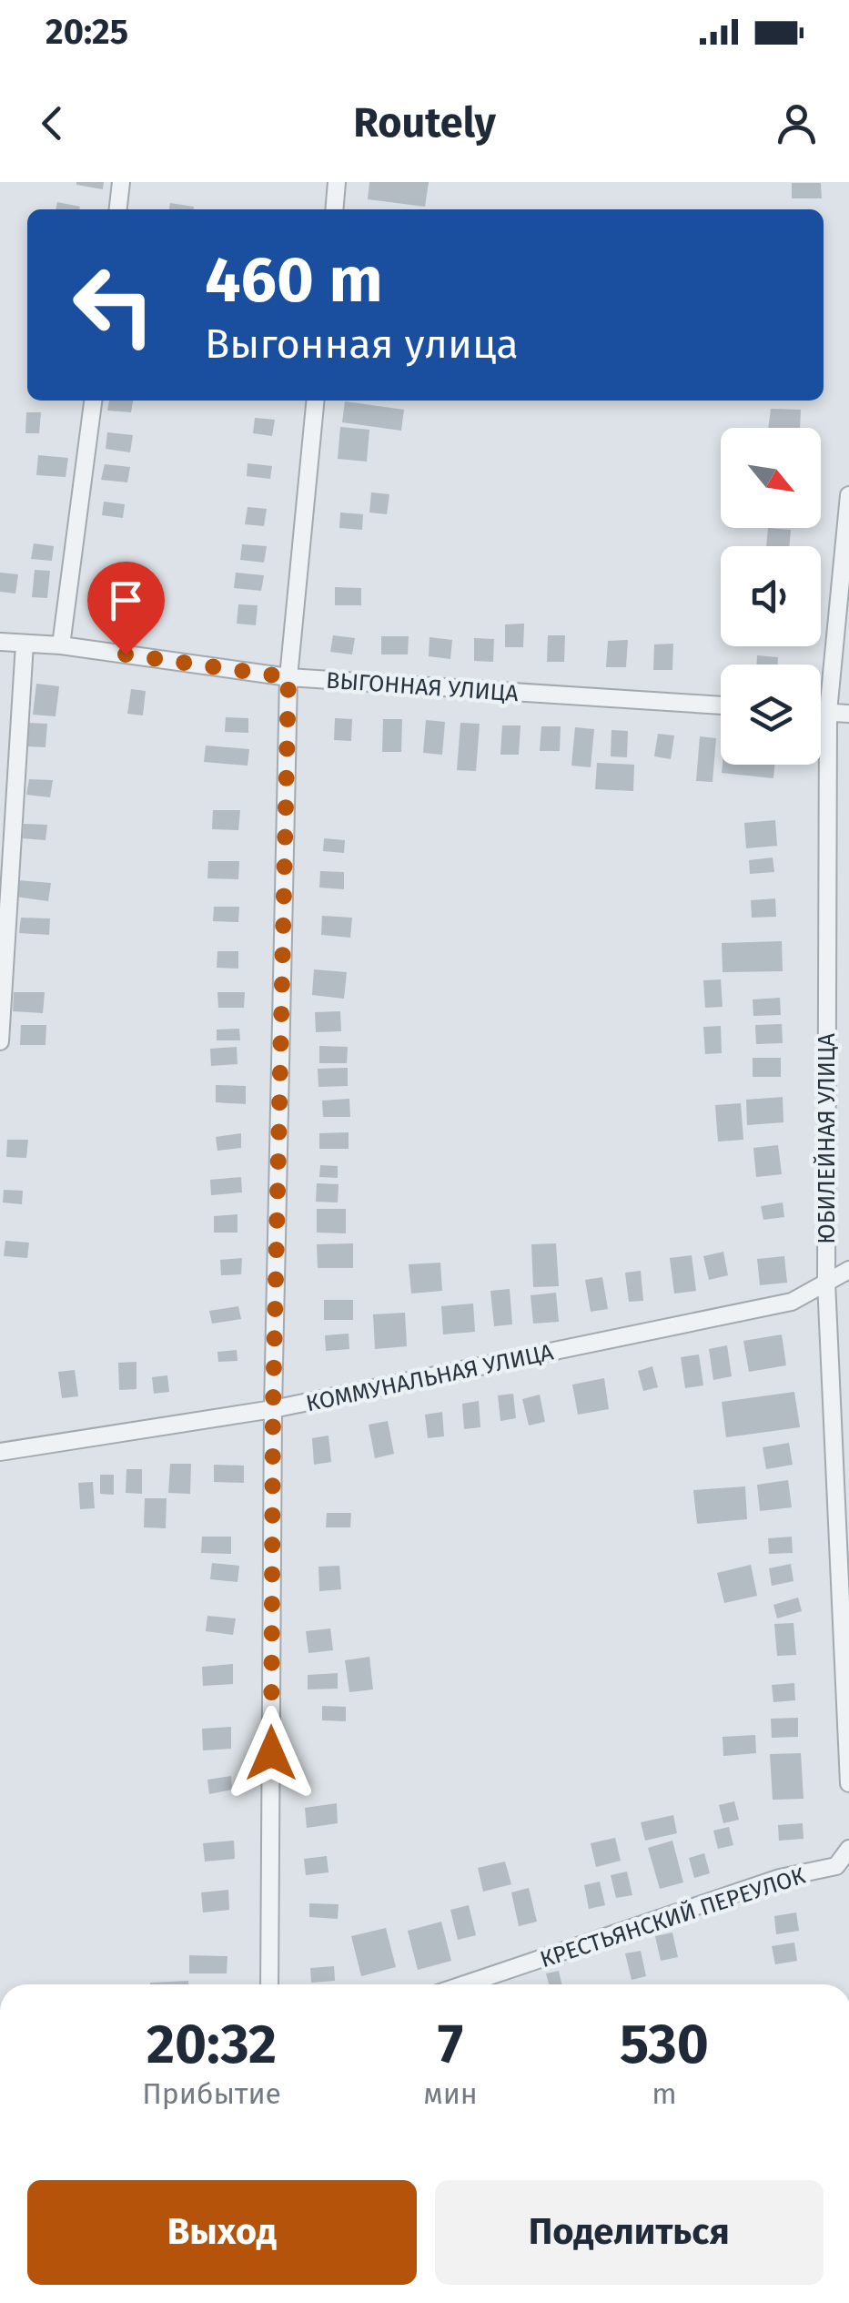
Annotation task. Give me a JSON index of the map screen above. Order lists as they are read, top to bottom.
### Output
{
  "streets": {
    "street": [
      "ВЫГОННАЯ УЛИЦА",
      "ЮБИЛЕЙНАЯ УЛИЦА",
      "КОММУНАЛЬНАЯ УЛИЦА",
      "КРЕСТЬЯНСКИЙ ПЕРЕУЛОК"
    ]
  },
  "crossings": [
    ["ЮБИЛЕЙНАЯ УЛИЦА", "КОММУНАЛЬНАЯ УЛИЦА"]
  ],
  "north": "bottom right",
  "page": {
    "status": "20:25",
    "header": "Routely",
    "turn": ["460 m", "Выгонная улица"],
    "eta": [
      "20:32",
      "Прибытие",
      "7",
      "мин",
      "530",
      "m"
    ],
    "buttons": ["Выход", "Поделиться"]
  }
}
